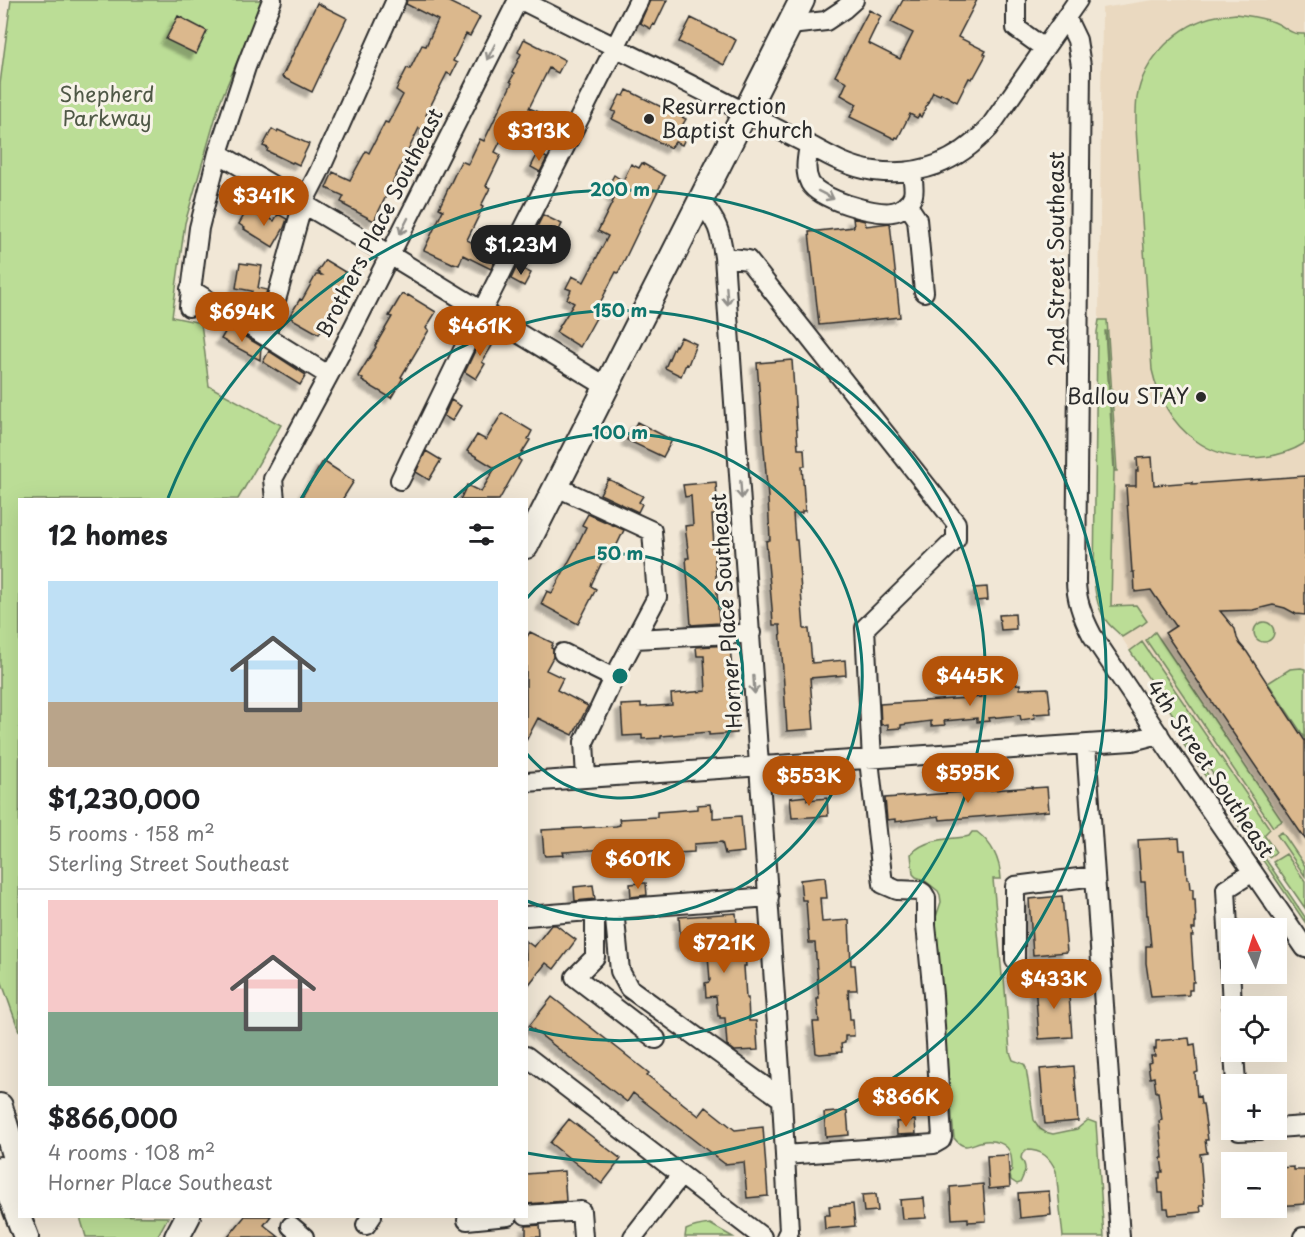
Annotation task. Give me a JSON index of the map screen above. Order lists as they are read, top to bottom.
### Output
{
  "streets": {
    "street": [
      "Brothers Place Southeast",
      "2nd Street Southeast",
      "Horner Place Southeast",
      "4th Street Southeast"
    ]
  },
  "crossings": [
    ["2nd Street Southeast", "4th Street Southeast"]
  ],
  "one_way": ["Horner Place Southeast"],
  "parks": ["Shepherd Parkway"],
  "places": ["Resurrection Baptist Church", "Ballou STAY"],
  "north": "top",
  "page": {
    "price": [
      "$313K",
      "$341K",
      "$1.23M",
      "$694K",
      "$461K",
      "$445K",
      "$595K",
      "$553K",
      "$601K",
      "$721K",
      "$433K",
      "$866K"
    ],
    "heading": "12 homes",
    "list": [
      {
        "name": "$1,230,000",
        "note": "5 rooms · 158 m² · Sterling Street Southeast"
      },
      {
        "name": "$866,000",
        "note": "4 rooms · 108 m² · Horner Place Southeast"
      }
    ],
    "map_buttons": ["+", "−"]
  },
  "rings": [
    "200 m",
    "150 m",
    "100 m",
    "50 m"
  ]
}
